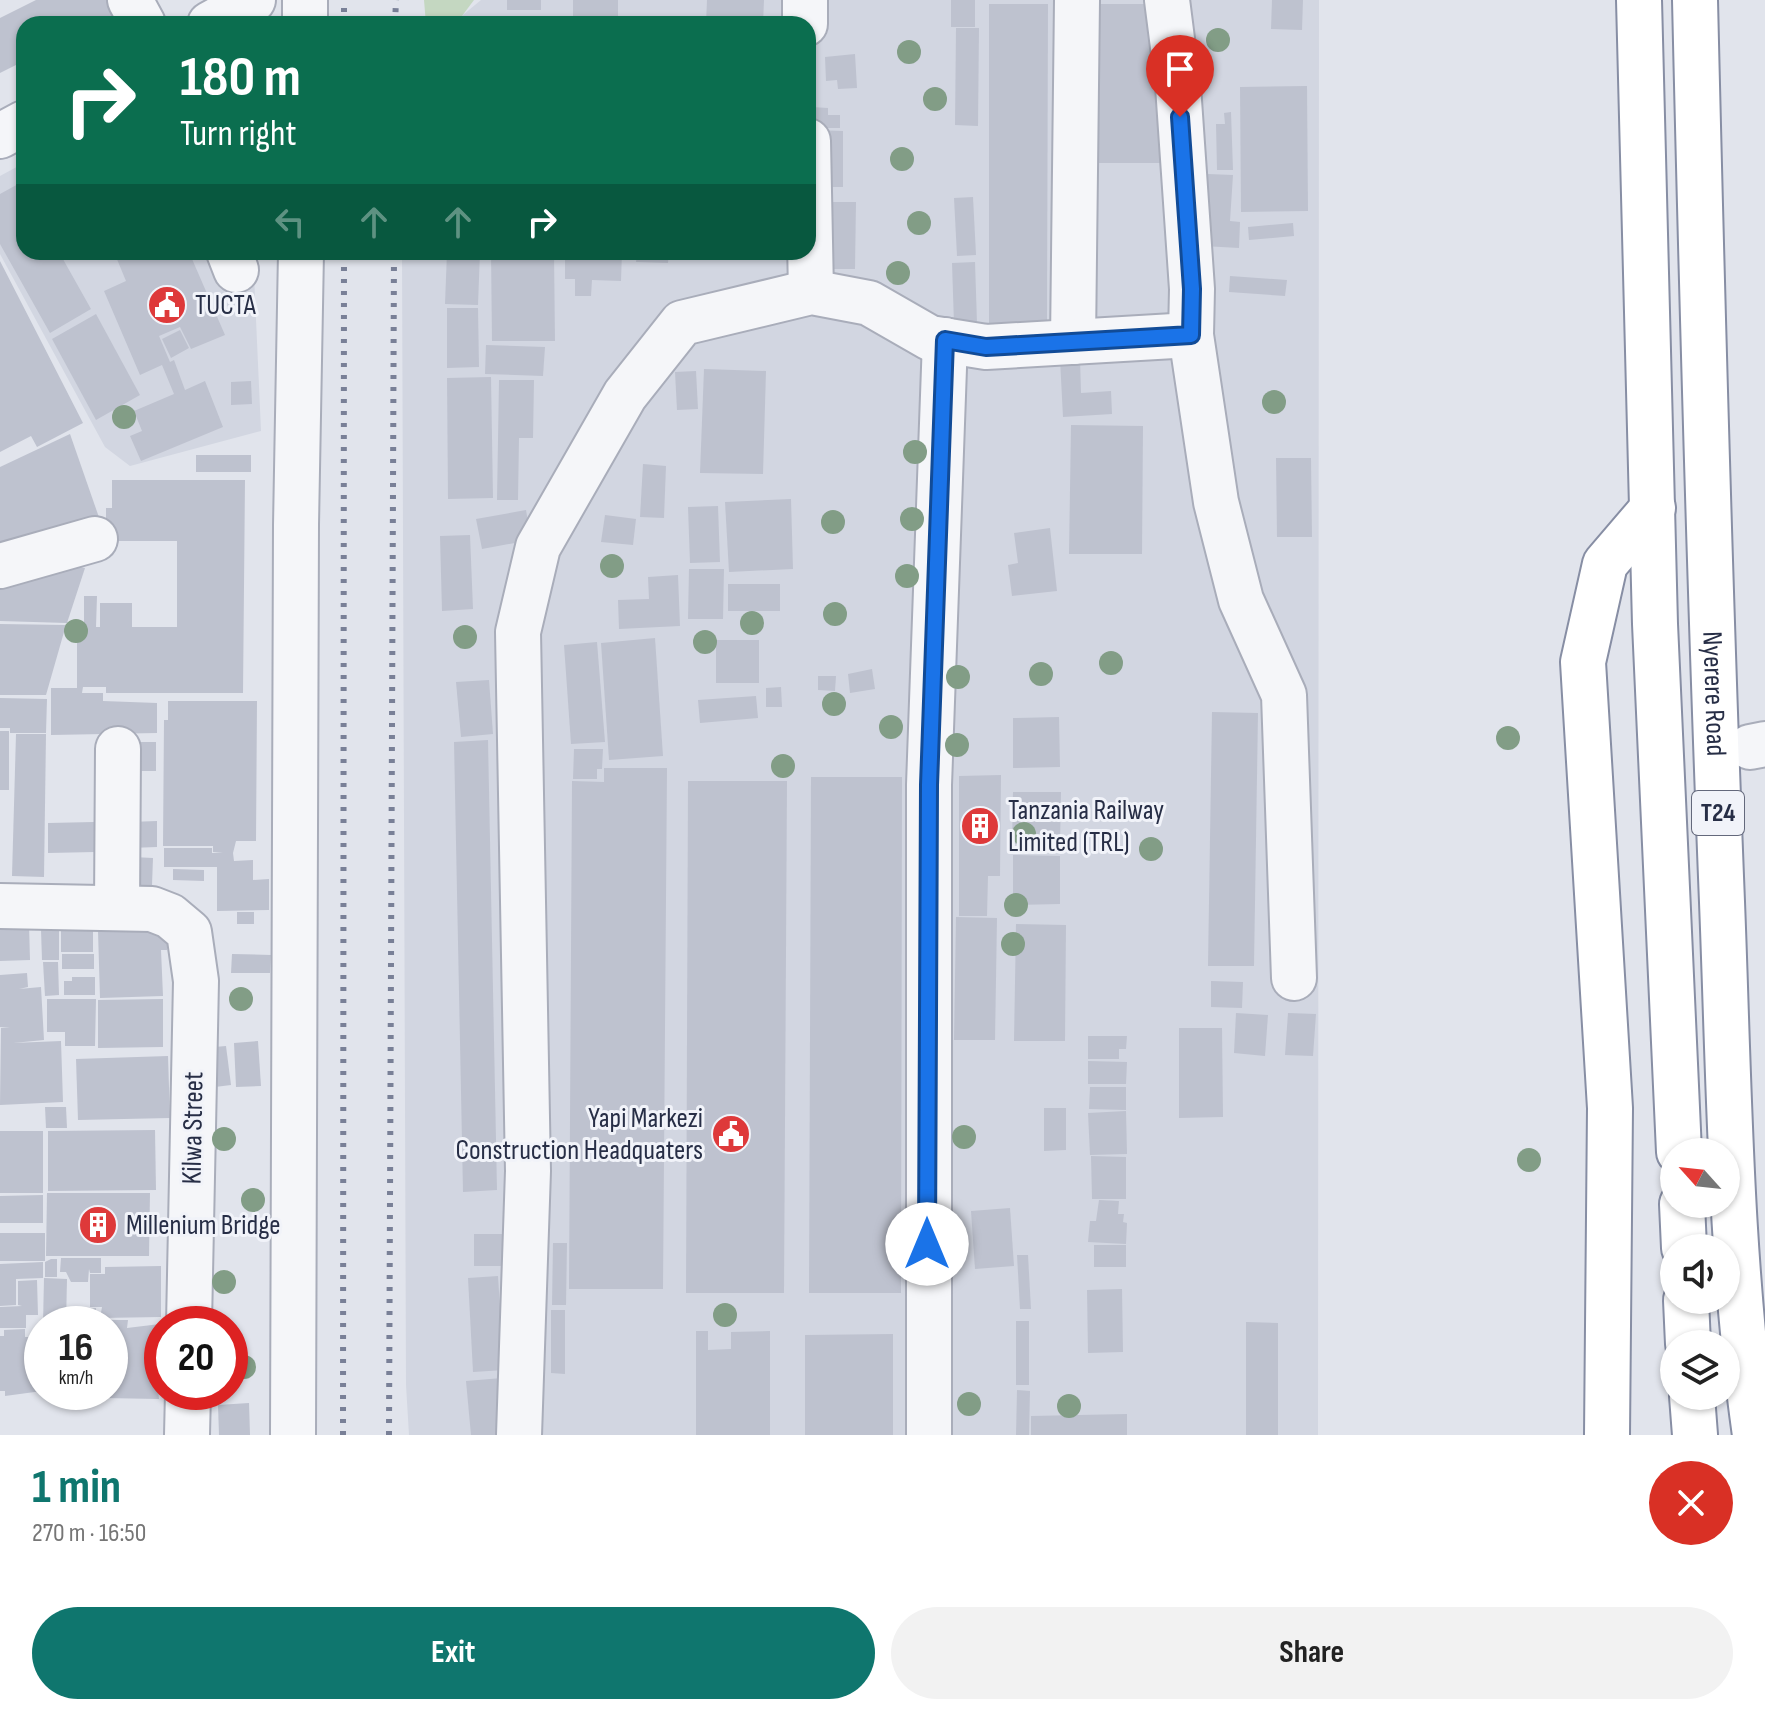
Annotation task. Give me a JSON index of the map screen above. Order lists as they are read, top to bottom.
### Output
{
  "streets": {
    "highway": ["Nyerere Road", "T24"],
    "street": ["Kilwa Street"]
  },
  "places": {
    "public building": ["TUCTA", "Yapi Markezi Construction Headquaters"],
    "building": ["Tanzania Railway Limited (TRL)", "Millenium Bridge"]
  },
  "north": "top left",
  "page": {
    "turn": ["180 m", "Turn right"],
    "speed": "16 km/h",
    "limit": "20",
    "heading": ["1 min", "270 m · 16:50"],
    "buttons": ["Exit", "Share"]
  }
}
